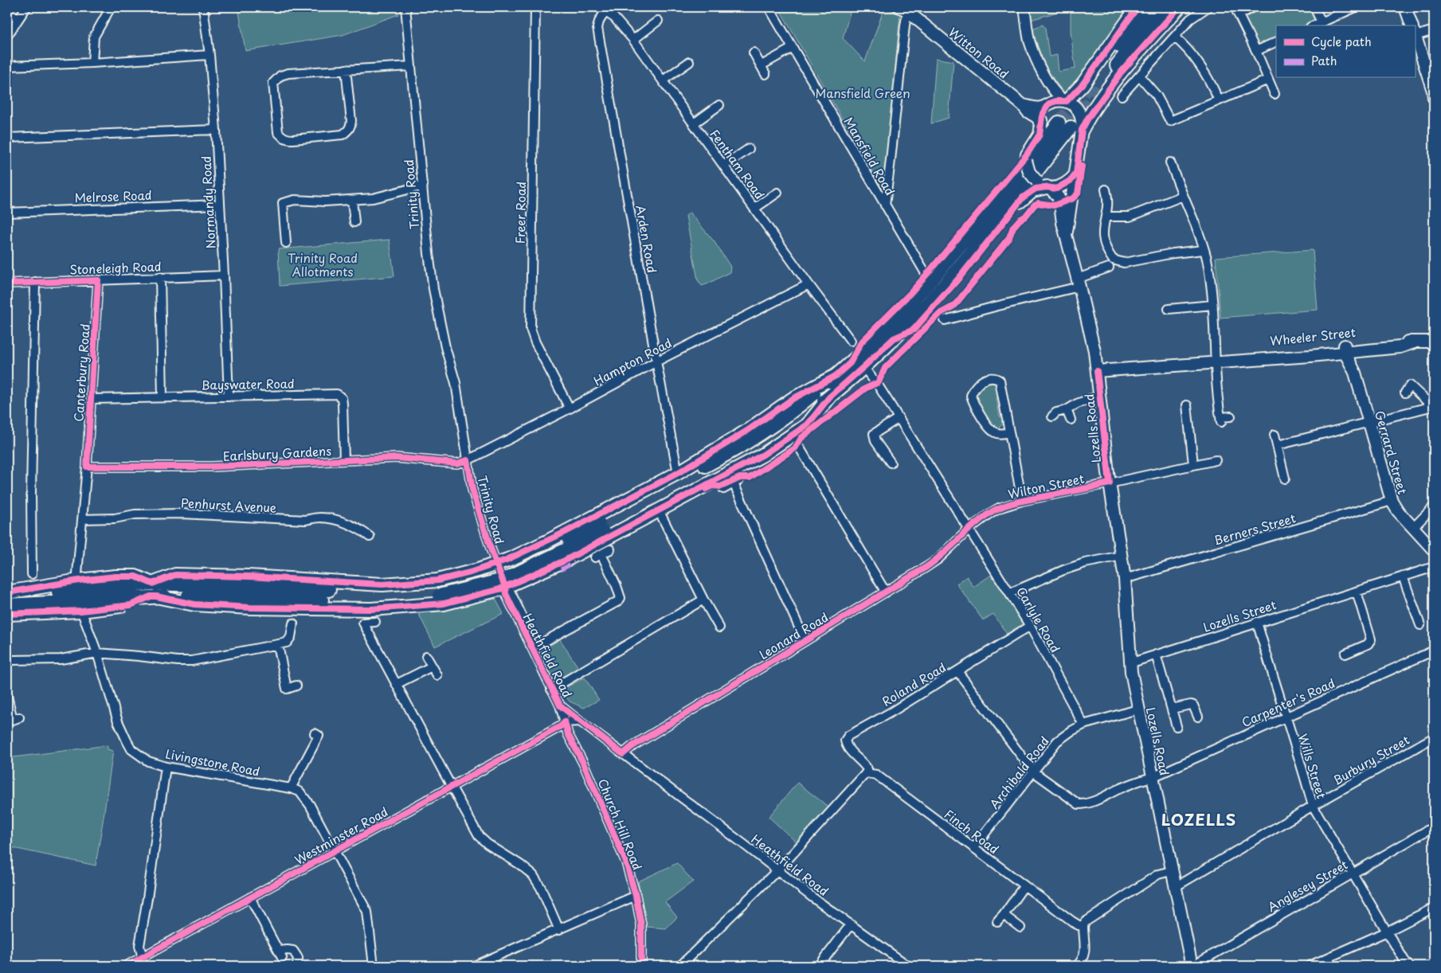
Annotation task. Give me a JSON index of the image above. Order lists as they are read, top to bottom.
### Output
{
  "streets": {
    "main road": [
      "Witton Road",
      "Wheeler Street",
      "Lozells Road",
      "Gerrard Street"
    ],
    "street": [
      "Mansfield Road",
      "Fentham Road",
      "Trinity Road",
      "Melrose Road",
      "Normandy Road",
      "Freer Road",
      "Arden Road",
      "Stoneleigh Road",
      "Hampton Road",
      "Canterbury Road",
      "Bayswater Road",
      "Earlsbury Gardens",
      "Wilton Street",
      "Penhurst Avenue",
      "Berners Street",
      "Lozells Street",
      "Carlyle Road",
      "Leonard Road",
      "Heathfield Road",
      "Roland Road",
      "Carpenter's Road",
      "Burbury Street",
      "Livingstone Road",
      "Wills Street",
      "Archibald Road",
      "Church Hill Road",
      "Finch Road",
      "Westminster Road",
      "Anglesey Street"
    ]
  },
  "crossings": [
    ["Fentham Road", "Arden Road"],
    ["Fentham Road", "Hampton Road"],
    ["Trinity Road", "Hampton Road"],
    ["Trinity Road", "Earlsbury Gardens"],
    ["Trinity Road", "Heathfield Road"],
    ["Melrose Road", "Normandy Road"],
    ["Normandy Road", "Stoneleigh Road"],
    ["Normandy Road", "Bayswater Road"],
    ["Freer Road", "Hampton Road"],
    ["Arden Road", "Hampton Road"],
    ["Stoneleigh Road", "Canterbury Road"],
    ["Wheeler Street", "Lozells Road"],
    ["Wheeler Street", "Gerrard Street"],
    ["Hampton Road", "Earlsbury Gardens"],
    ["Canterbury Road", "Bayswater Road"],
    ["Canterbury Road", "Earlsbury Gardens"],
    ["Canterbury Road", "Penhurst Avenue"],
    ["Bayswater Road", "Earlsbury Gardens"],
    ["Lozells Road", "Wilton Street"],
    ["Lozells Road", "Berners Street"],
    ["Lozells Road", "Lozells Street"],
    ["Lozells Road", "Carpenter's Road"],
    ["Lozells Road", "Burbury Street"],
    ["Lozells Road", "Archibald Road"],
    ["Lozells Road", "Anglesey Street"],
    ["Gerrard Street", "Berners Street"],
    ["Wilton Street", "Carlyle Road"],
    ["Wilton Street", "Leonard Road"],
    ["Lozells Street", "Wills Street"],
    ["Carlyle Road", "Leonard Road"],
    ["Carlyle Road", "Roland Road"],
    ["Carlyle Road", "Archibald Road"],
    ["Leonard Road", "Heathfield Road"],
    ["Roland Road", "Carpenter's Road"],
    ["Roland Road", "Finch Road"],
    ["Carpenter's Road", "Wills Street"],
    ["Carpenter's Road", "Archibald Road"],
    ["Burbury Street", "Wills Street"],
    ["Livingstone Road", "Westminster Road"],
    ["Wills Street", "Anglesey Street"],
    ["Archibald Road", "Finch Road"],
    ["Church Hill Road", "Westminster Road"]
  ],
  "districts": ["LOZELLS"],
  "parks": ["Mansfield Green", "Trinity Road Allotments"],
  "legend": ["Cycle path", "Path"]
}
